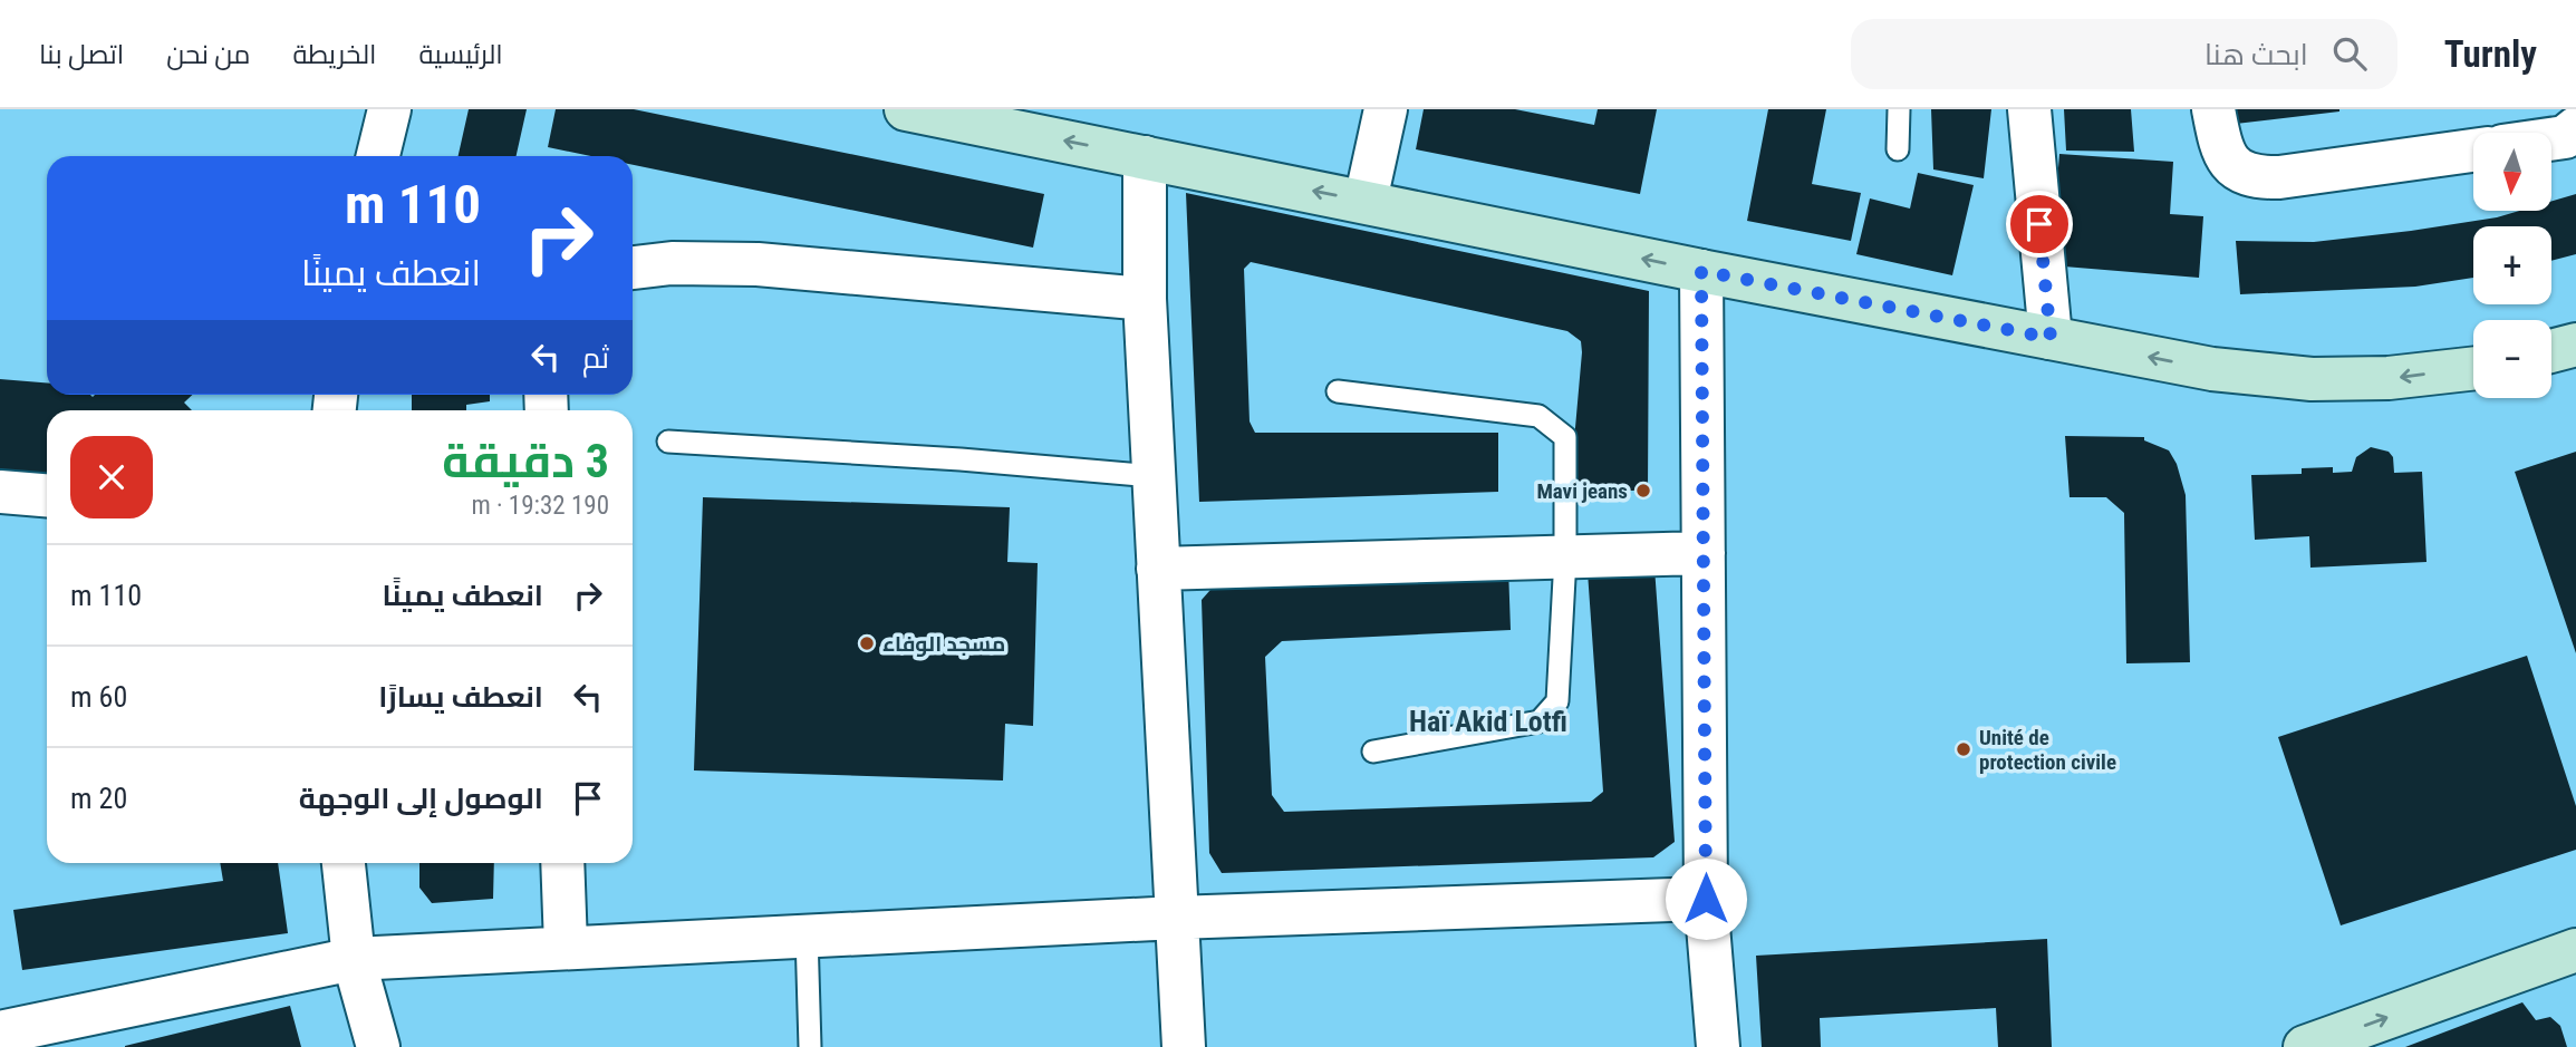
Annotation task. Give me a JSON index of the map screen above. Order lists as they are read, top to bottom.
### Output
{
  "districts": ["Haï Akid Lotfi"],
  "places": ["Mavi jeans", "مسجد الوفاء", "Unité de protection civile"],
  "north": "bottom",
  "page": {
    "header": "Turnly",
    "search": "ابحث هنا",
    "nav": [
      "الرئيسية",
      "الخريطة",
      "من نحن",
      "اتصل بنا"
    ],
    "map_buttons": ["+", "−"],
    "turn": ["110 m", "انعطف يمينًا"],
    "then": "ثم",
    "heading": ["3 دقيقة", "190 m · 19:32"],
    "list": [
      {
        "name": "انعطف يمينًا",
        "value": "110 m"
      },
      {
        "name": "انعطف يسارًا",
        "value": "60 m"
      },
      {
        "name": "الوصول إلى الوجهة",
        "value": "20 m"
      }
    ]
  }
}
